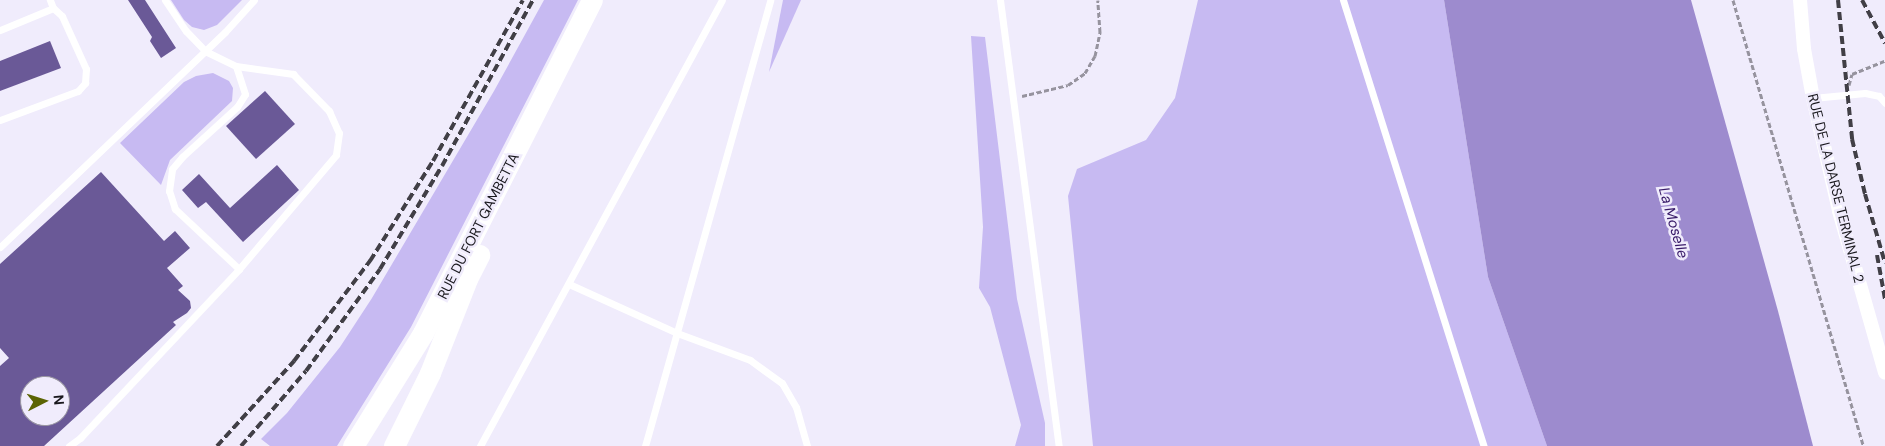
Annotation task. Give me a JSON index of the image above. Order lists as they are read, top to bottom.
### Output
{
  "streets": {
    "main road": ["RUE DU FORT GAMBETTA"],
    "street": ["RUE DE LA DARSE TERMINAL 2"]
  },
  "water": ["La Moselle"],
  "north": "right"
}
